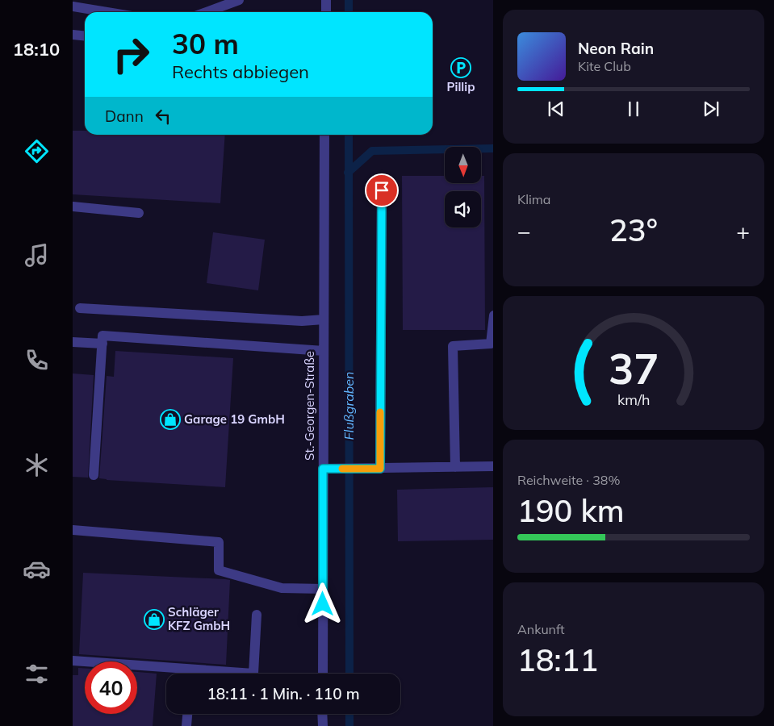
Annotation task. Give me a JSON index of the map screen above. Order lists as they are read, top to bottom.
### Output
{
  "streets": {
    "street": ["St.-Georgen-Straße"]
  },
  "water": ["Flußgraben"],
  "places": {
    "parking": ["Pillip"],
    "shop": ["Garage 19 GmbH", "Schläger KFZ GmbH"]
  },
  "north": "bottom",
  "page": {
    "tabs": "18:10",
    "turn": ["30 m", "Rechts abbiegen"],
    "song": ["Neon Rain", "Kite Club"],
    "then": "Dann",
    "tile": [
      "Klima",
      ["Reichweite · 38%", "190 km"],
      ["Ankunft", "18:11"]
    ],
    "heat": ["−", "23°", "+"],
    "limit": "40",
    "trip": "18:11 · 1 Min. · 110 m",
    "gauge": ["37", "km/h"]
  }
}
